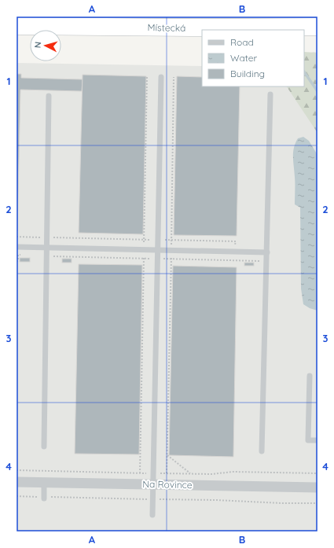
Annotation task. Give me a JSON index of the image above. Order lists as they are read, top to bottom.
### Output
{
  "streets": {
    "highway": ["Místecká"],
    "street": ["Na Rovince"]
  },
  "legend": ["Road", "Water", "Building"],
  "north": "left",
  "grid": {
    "columns": ["A", "B"],
    "rows": [
      "1",
      "2",
      "3",
      "4"
    ]
  }
}
